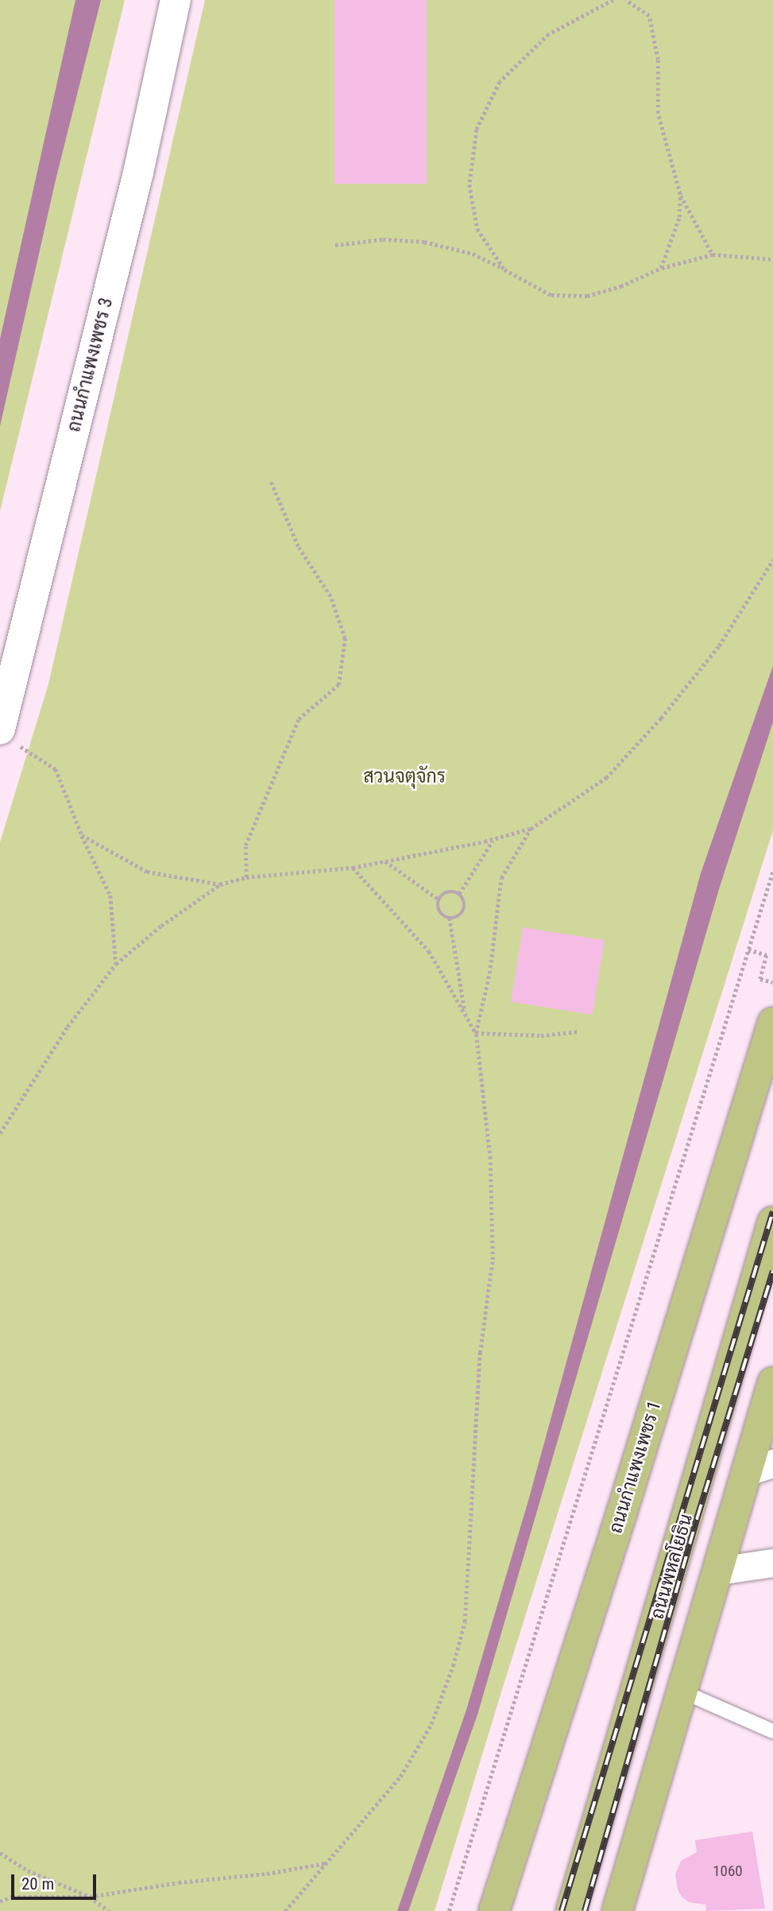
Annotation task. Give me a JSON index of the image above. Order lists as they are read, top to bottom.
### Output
{
  "streets": {
    "main road": ["ถนนกำแพงเพชร 1", "ถนนพหลโยธิน"],
    "street": ["ถนนกำแพงเพชร 3"]
  },
  "parks": ["สวนจตุจักร"],
  "house_numbers": ["1060"],
  "scale_bar": "20 m"
}
